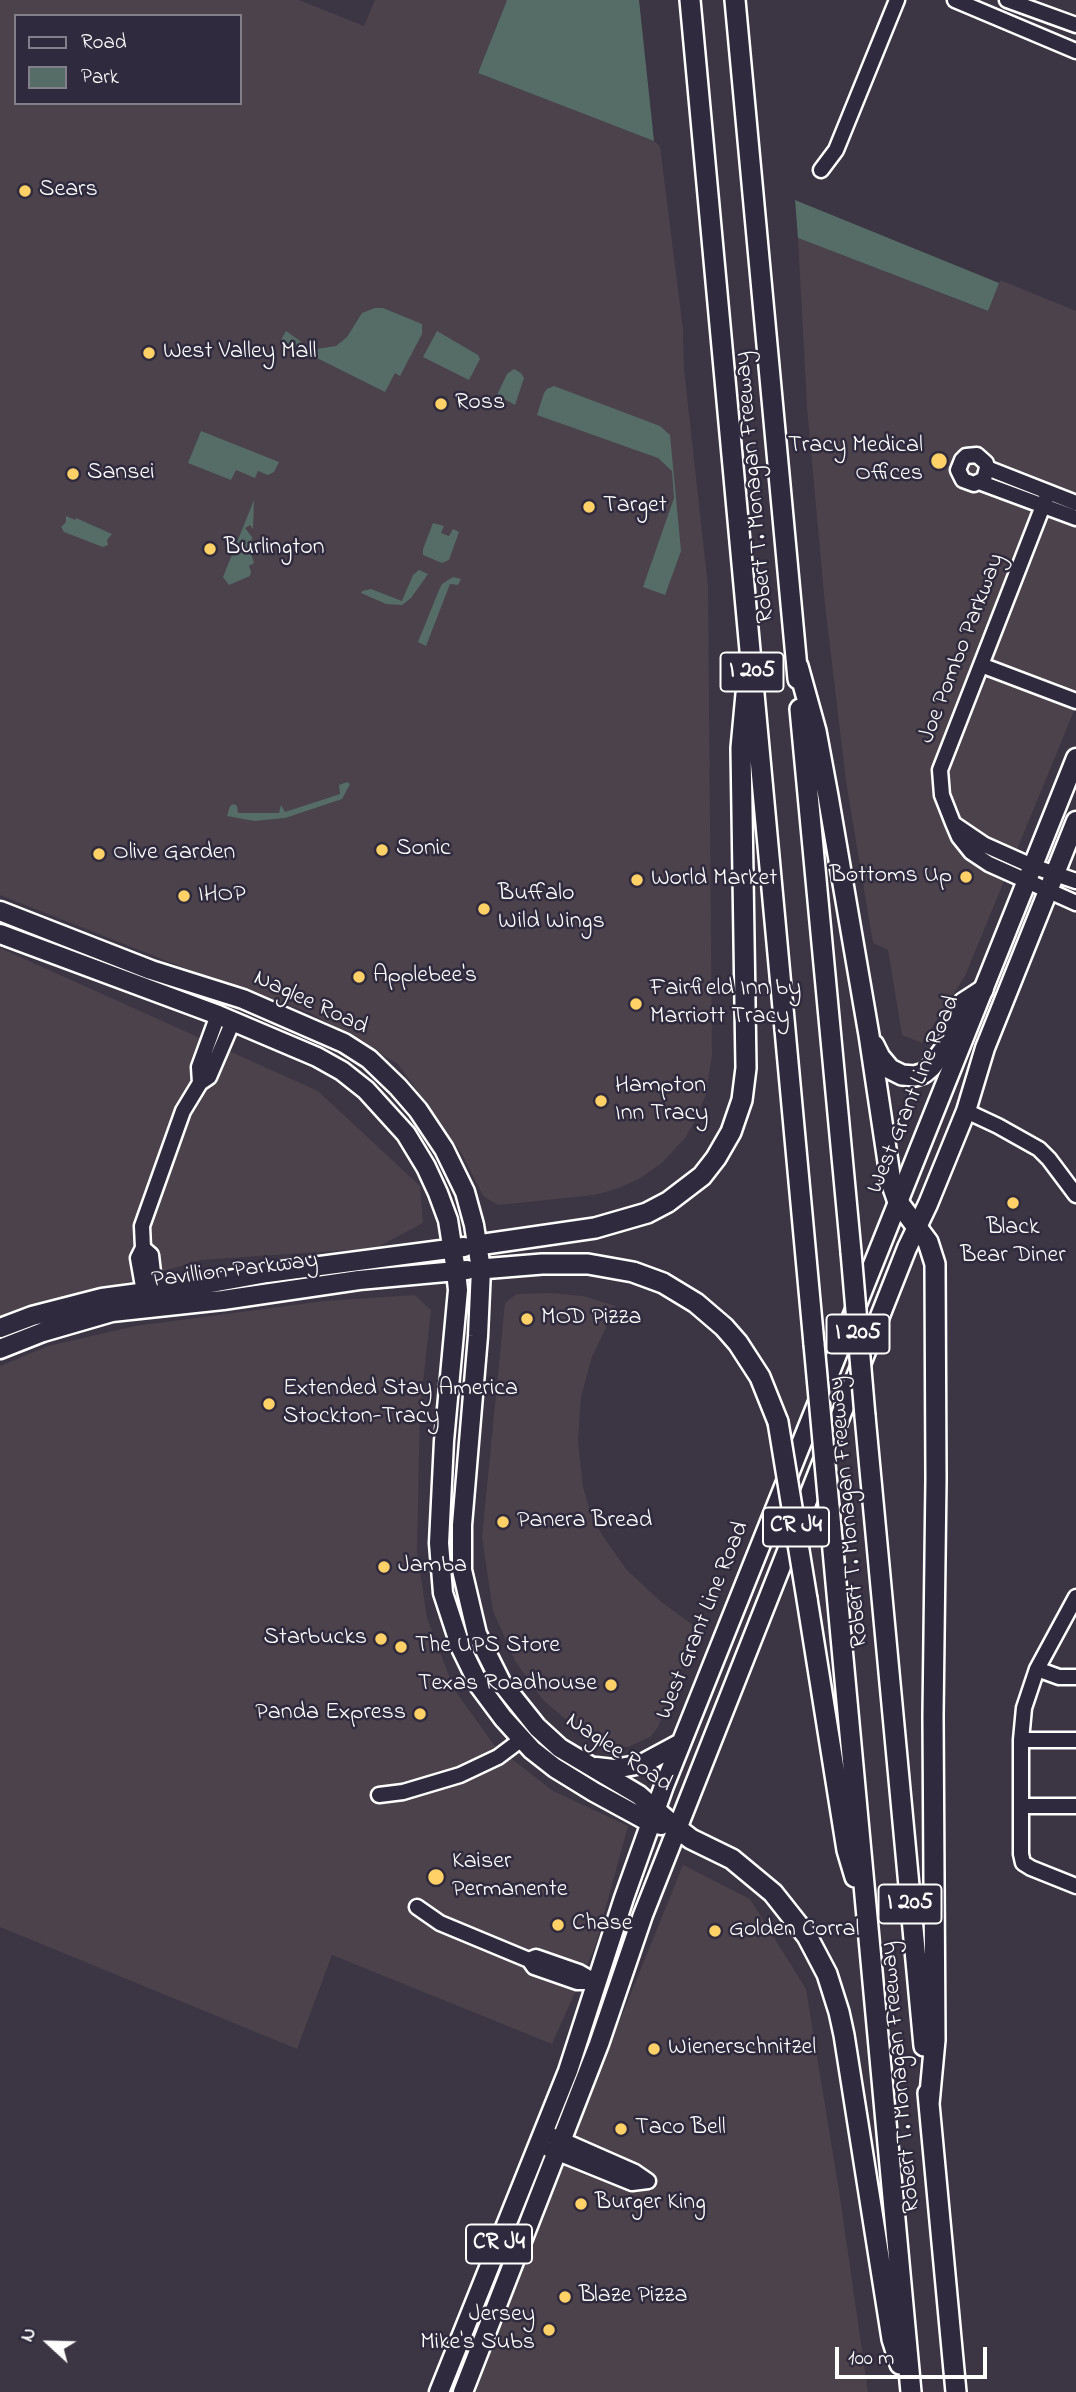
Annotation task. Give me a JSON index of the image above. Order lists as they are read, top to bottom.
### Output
{
  "streets": {
    "highway": ["Robert T. Monagan Freeway", "I 205"],
    "main road": [
      "Naglee Road",
      "West Grant Line Road",
      "Pavillion Parkway",
      "CR J4"
    ],
    "street": ["Joe Pombo Parkway"]
  },
  "crossings": [
    ["Joe Pombo Parkway", "West Grant Line Road"],
    ["Naglee Road", "West Grant Line Road"],
    ["Naglee Road", "Pavillion Parkway"]
  ],
  "places": [
    "Sears",
    "West Valley Mall",
    "Ross",
    "Tracy Medical Offices",
    "Sansei",
    "Target",
    "Burlington",
    "Sonic",
    "Olive Garden",
    "Bottoms Up",
    "World Market",
    "IHOP",
    "Buffalo Wild Wings",
    "Applebee's",
    "Fairfield Inn by Marriott Tracy",
    "Hampton Inn Tracy",
    "Black Bear Diner",
    "MOD Pizza",
    "Extended Stay America Stockton-Tracy",
    "Panera Bread",
    "Jamba",
    "Starbucks",
    "The UPS Store",
    "Texas Roadhouse",
    "Panda Express",
    "Kaiser Permanente",
    "Chase",
    "Golden Corral",
    "Wienerschnitzel",
    "Taco Bell",
    "Burger King",
    "Blaze Pizza",
    "Jersey Mike's Subs"
  ],
  "legend": ["Road", "Park"],
  "scale_bar": "100 m",
  "north": "left"
}
